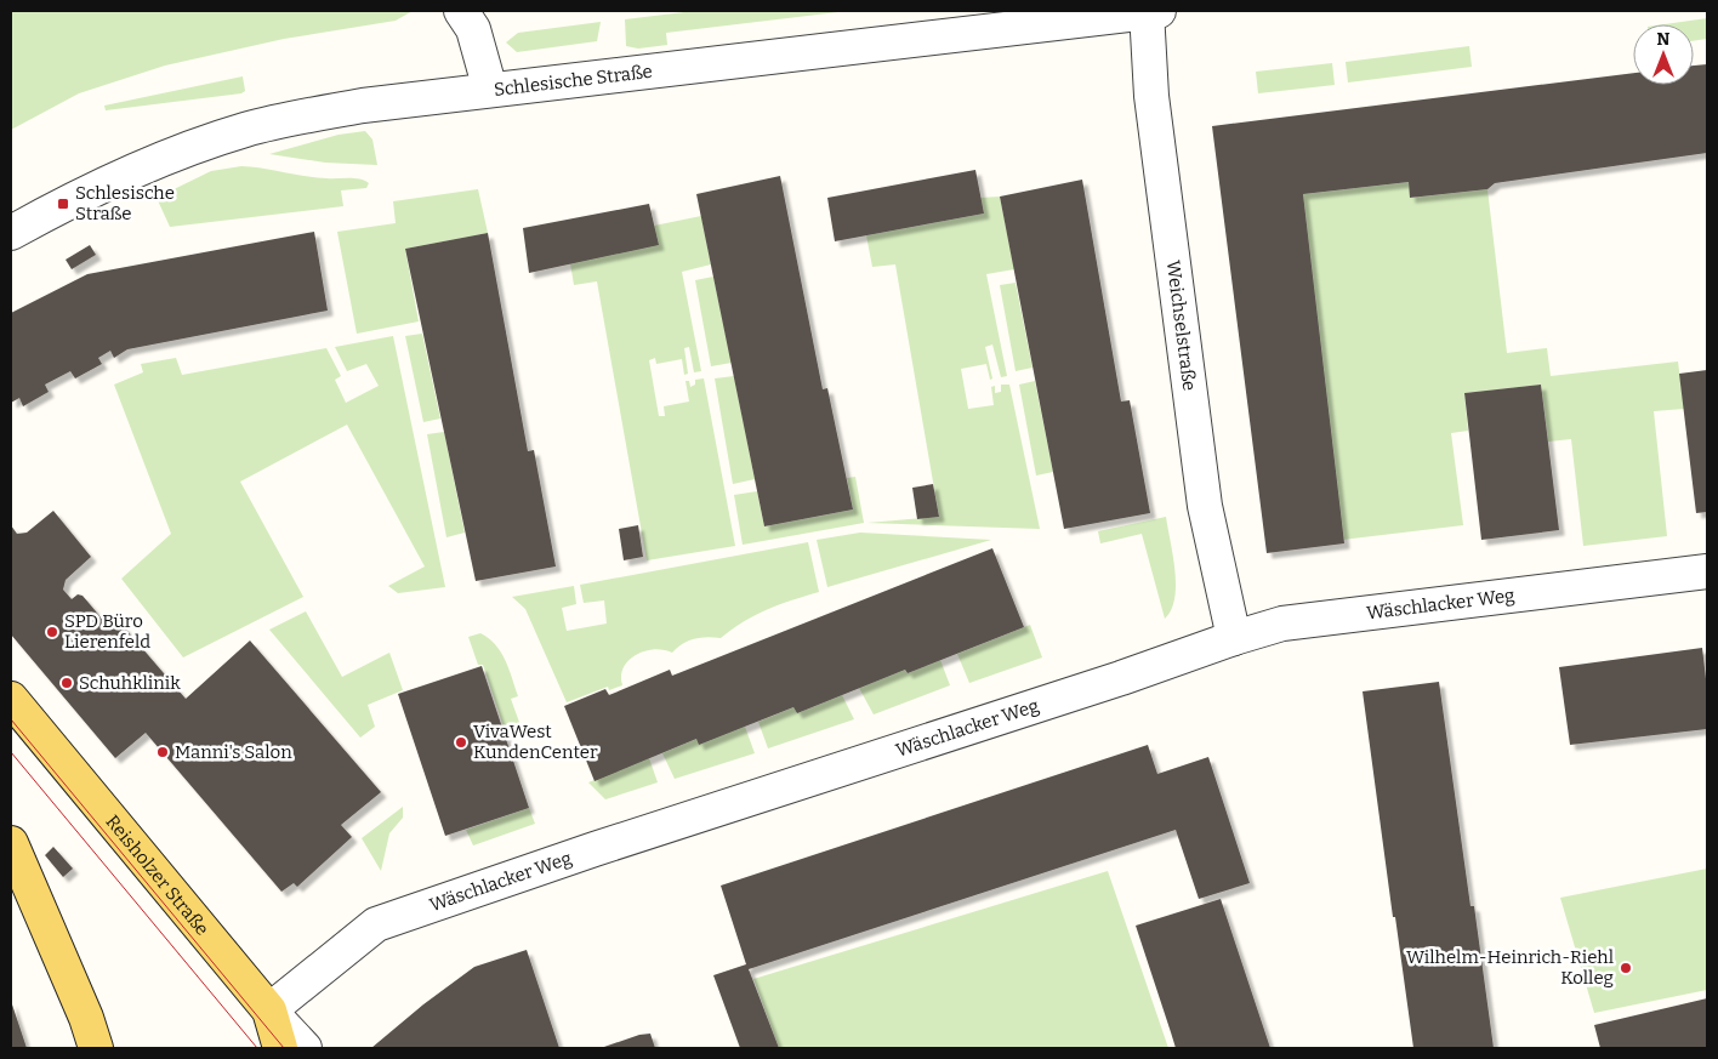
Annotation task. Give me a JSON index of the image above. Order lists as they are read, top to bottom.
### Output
{
  "streets": {
    "main road": ["Reisholzer Straße"],
    "street": ["Schlesische Straße", "Weichselstraße", "Wäschlacker Weg"]
  },
  "crossings": [
    ["Schlesische Straße", "Weichselstraße"],
    ["Weichselstraße", "Wäschlacker Weg"],
    ["Wäschlacker Weg", "Reisholzer Straße"]
  ],
  "places": {
    "transit": ["Schlesische Straße"],
    "other": [
      "SPD Büro Lierenfeld",
      "Schuhklinik",
      "VivaWest KundenCenter",
      "Manni's Salon",
      "Wilhelm-Heinrich-Riehl Kolleg"
    ]
  },
  "north": "top"
}
